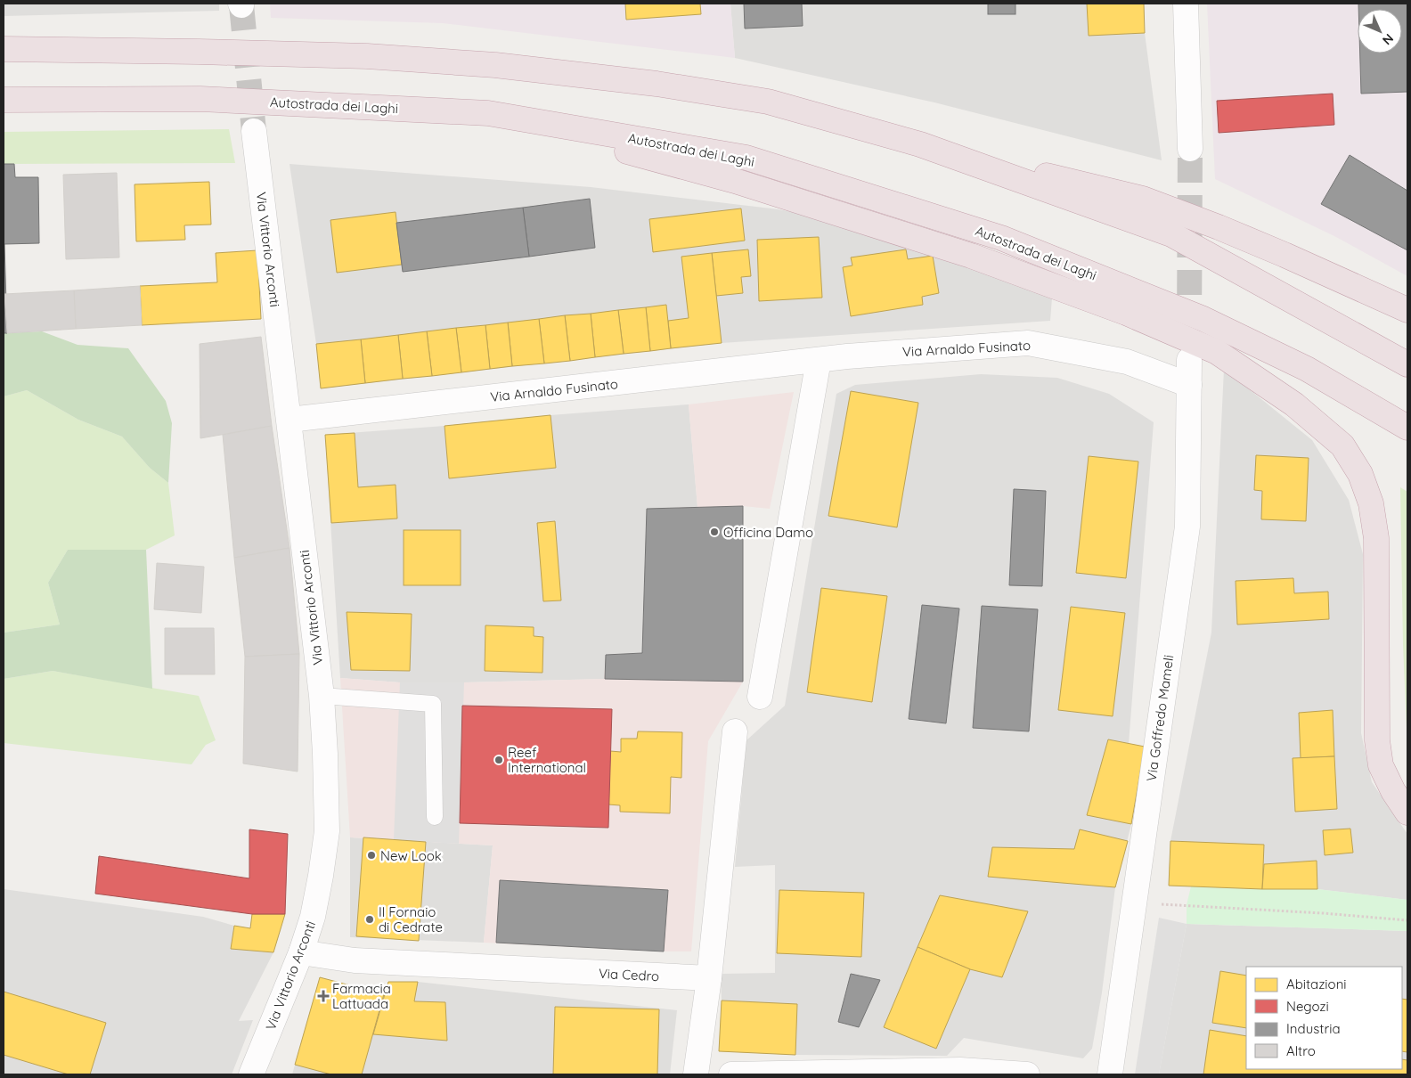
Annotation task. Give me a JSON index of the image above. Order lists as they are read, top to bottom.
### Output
{
  "streets": {
    "highway": ["Autostrada dei Laghi"],
    "street": [
      "Via Vittorio Arconti",
      "Via Arnaldo Fusinato",
      "Via Goffredo Mameli",
      "Via Cedro"
    ]
  },
  "crossings": [
    ["Via Vittorio Arconti", "Via Arnaldo Fusinato"],
    ["Via Vittorio Arconti", "Via Cedro"],
    ["Via Arnaldo Fusinato", "Via Goffredo Mameli"]
  ],
  "places": {
    "other": [
      "Officina Damo",
      "Reef International",
      "New Look",
      "Il Fornaio di Cedrate"
    ],
    "health": ["Farmacia Lattuada"]
  },
  "legend": [
    "Abitazioni",
    "Negozi",
    "Industria",
    "Altro"
  ],
  "north": "bottom right"
}
